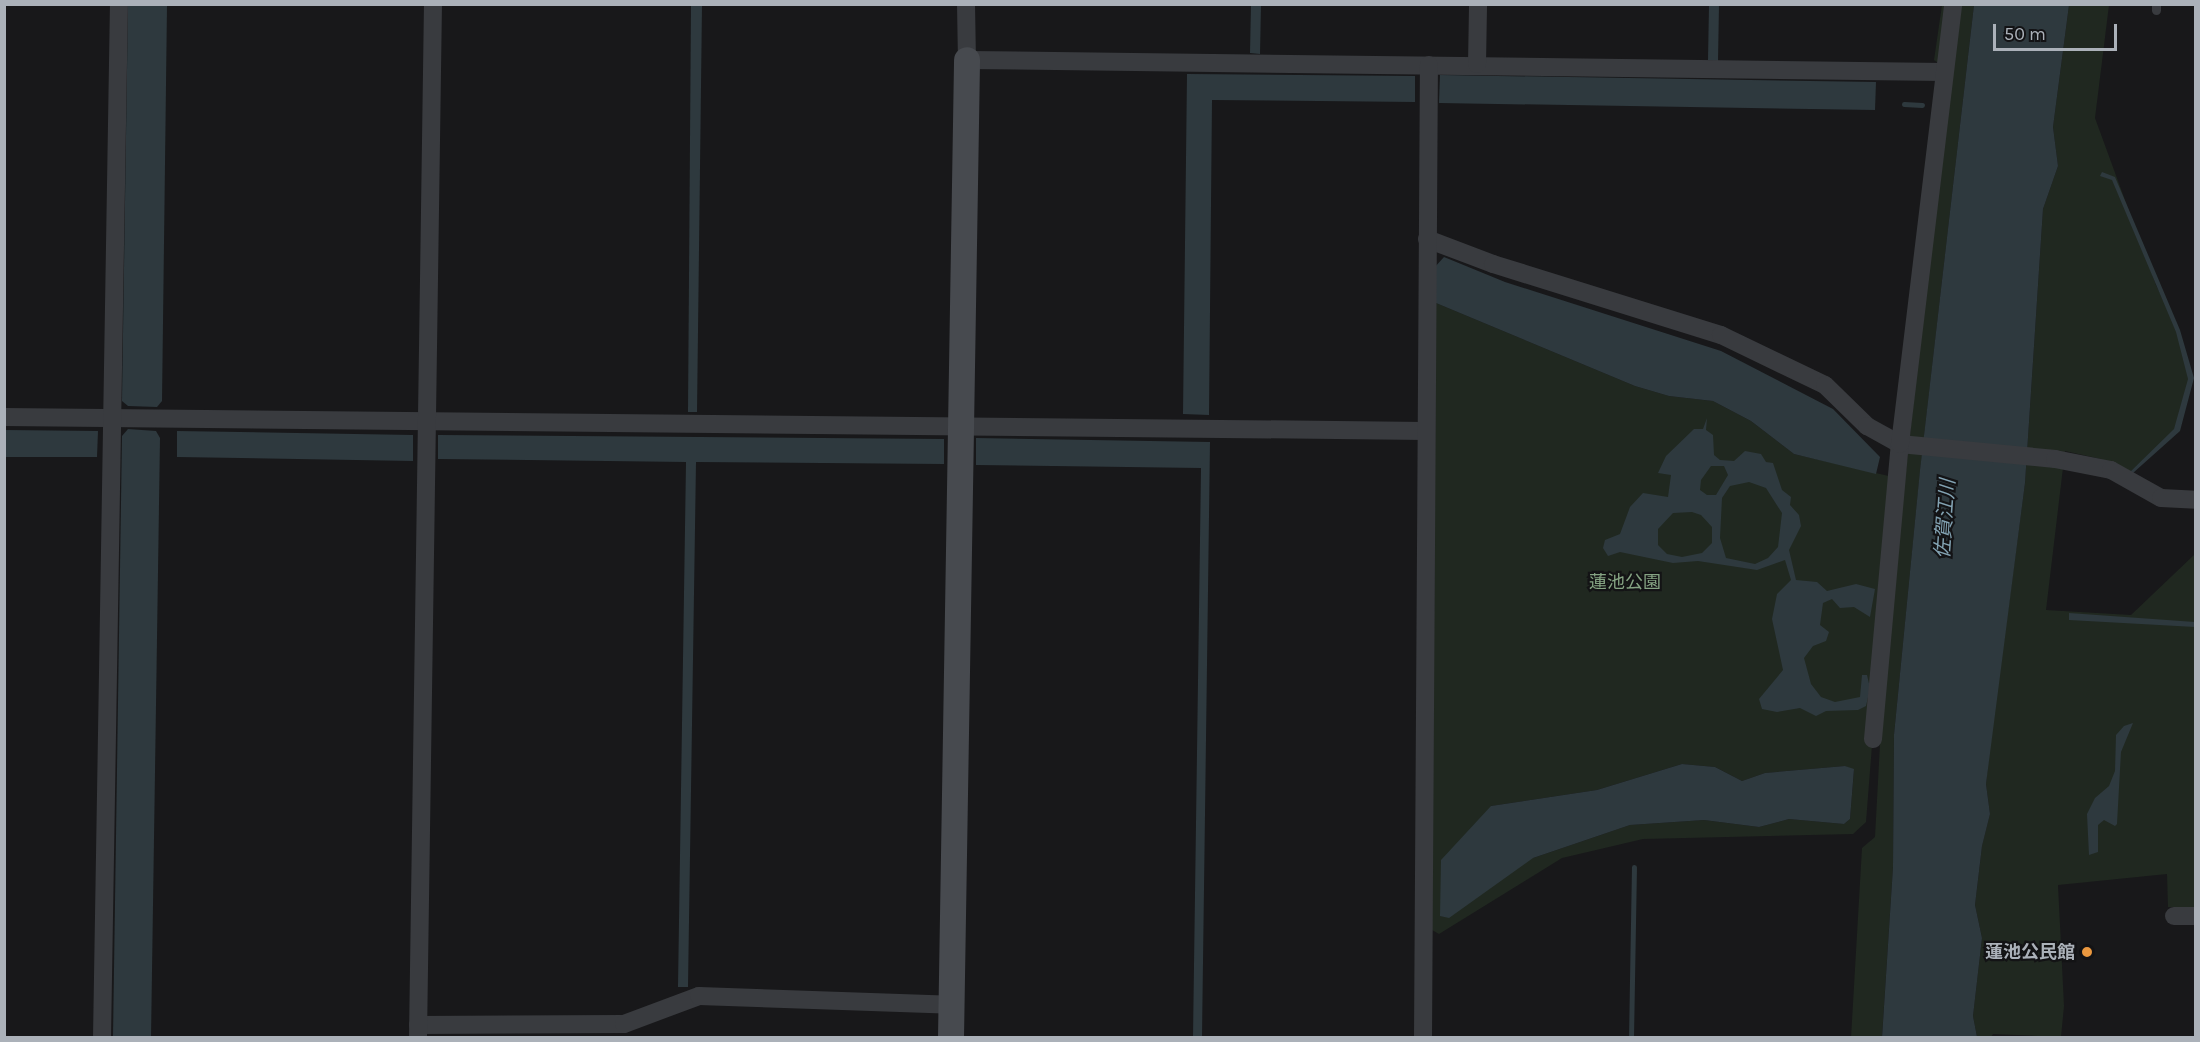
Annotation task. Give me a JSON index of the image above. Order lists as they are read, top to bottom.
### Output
{
  "water": ["佐賀江川"],
  "parks": ["蓮池公園"],
  "places": ["蓮池公民館"],
  "scale_bar": "50 m"
}
